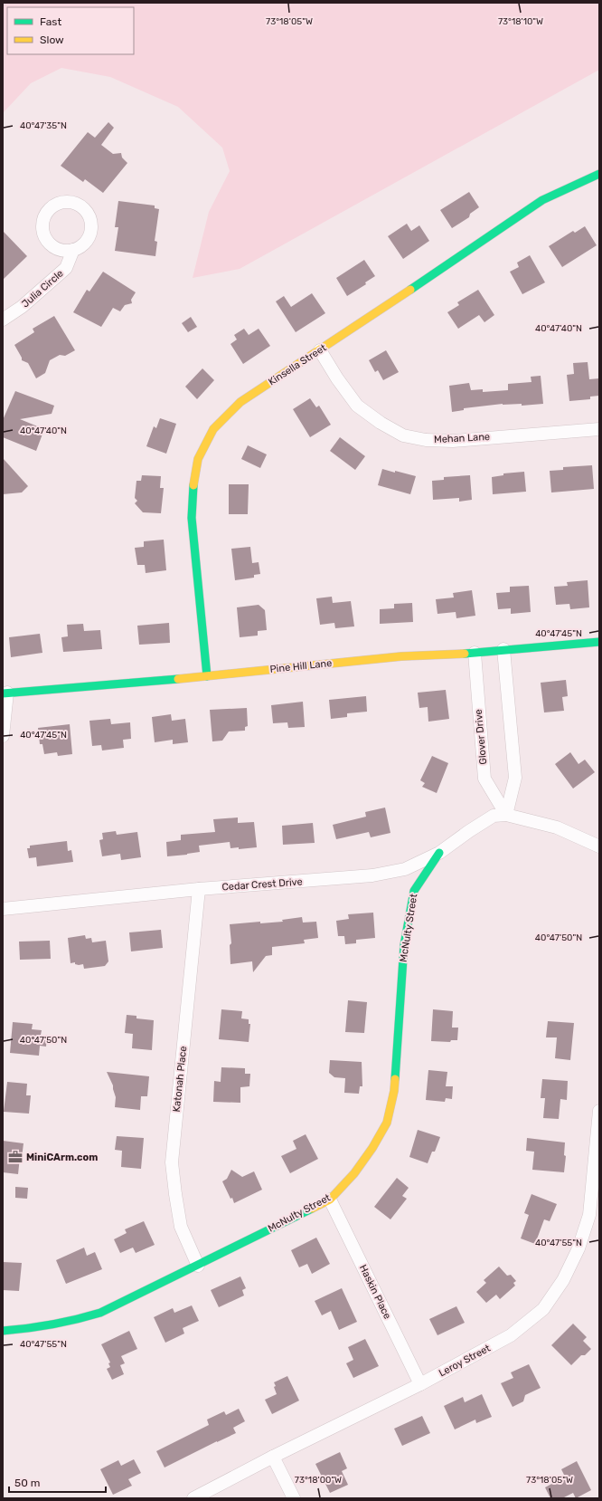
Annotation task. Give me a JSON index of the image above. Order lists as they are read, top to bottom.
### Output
{
  "streets": {
    "street": [
      "Julia Circle",
      "Kinsella Street",
      "Mehan Lane",
      "Pine Hill Lane",
      "Glover Drive",
      "Cedar Crest Drive",
      "McNulty Street",
      "Katonah Place",
      "Haskin Place",
      "Leroy Street"
    ]
  },
  "crossings": [
    ["Kinsella Street", "Mehan Lane"],
    ["Kinsella Street", "Pine Hill Lane"],
    ["Pine Hill Lane", "Glover Drive"],
    ["Glover Drive", "Cedar Crest Drive"],
    ["Cedar Crest Drive", "McNulty Street"],
    ["Cedar Crest Drive", "Katonah Place"],
    ["McNulty Street", "Katonah Place"],
    ["McNulty Street", "Haskin Place"],
    ["Haskin Place", "Leroy Street"]
  ],
  "places": {
    "office": ["MiniCArm.com"]
  },
  "legend": ["Fast", "Slow"],
  "scale_bar": "50 m",
  "coordinates": [
    "73°18'05\"W",
    "73°18'10\"W",
    "40°47'35\"N",
    "40°47'40\"N",
    "40°47'45\"N",
    "40°47'50\"N",
    "40°47'55\"N",
    "73°18'00\"W"
  ]
}
